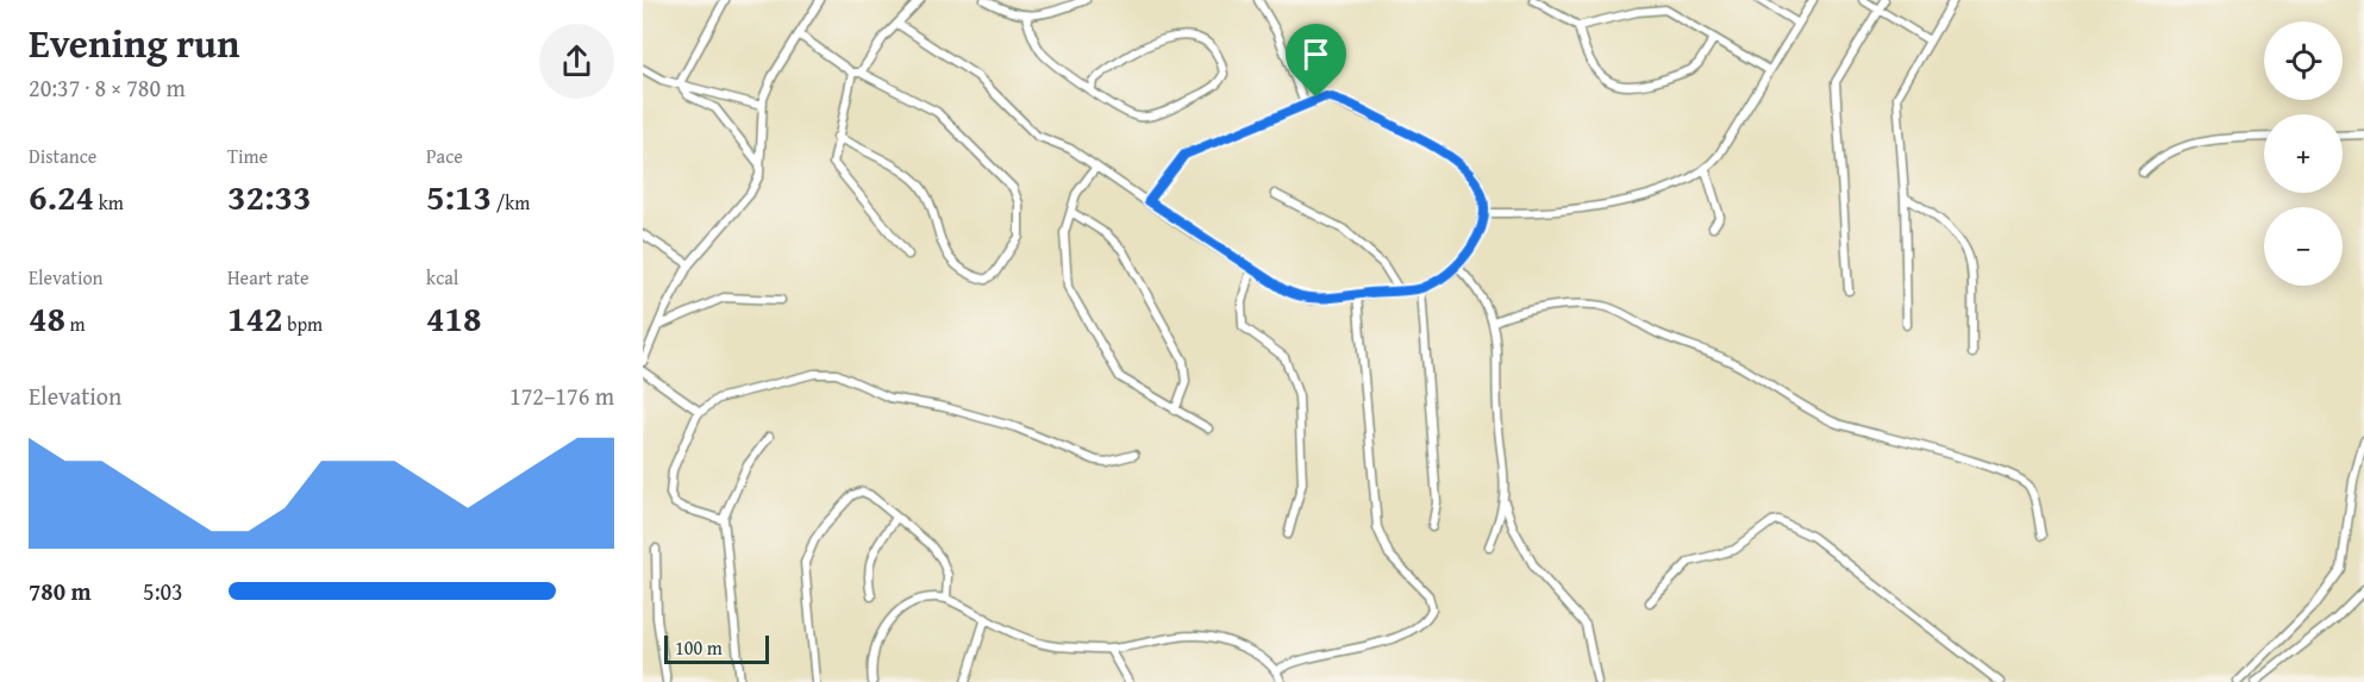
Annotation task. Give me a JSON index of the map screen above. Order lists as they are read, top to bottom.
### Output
{
  "scale_bar": "100 m",
  "page": {
    "heading": ["Evening run", "20:37 · 8 × 780 m"],
    "map_buttons": ["+", "−"],
    "stats": [
      ["Distance", "6.24 km"],
      ["Time", "32:33"],
      ["Pace", "5:13 /km"],
      ["Elevation", "48 m"],
      ["Heart rate", "142 bpm"],
      ["kcal", "418"]
    ],
    "chart": ["Elevation", "172–176 m"],
    "list": [
      {
        "name": "780 m",
        "note": "5:03"
      }
    ],
    "scale": "100 m"
  }
}
